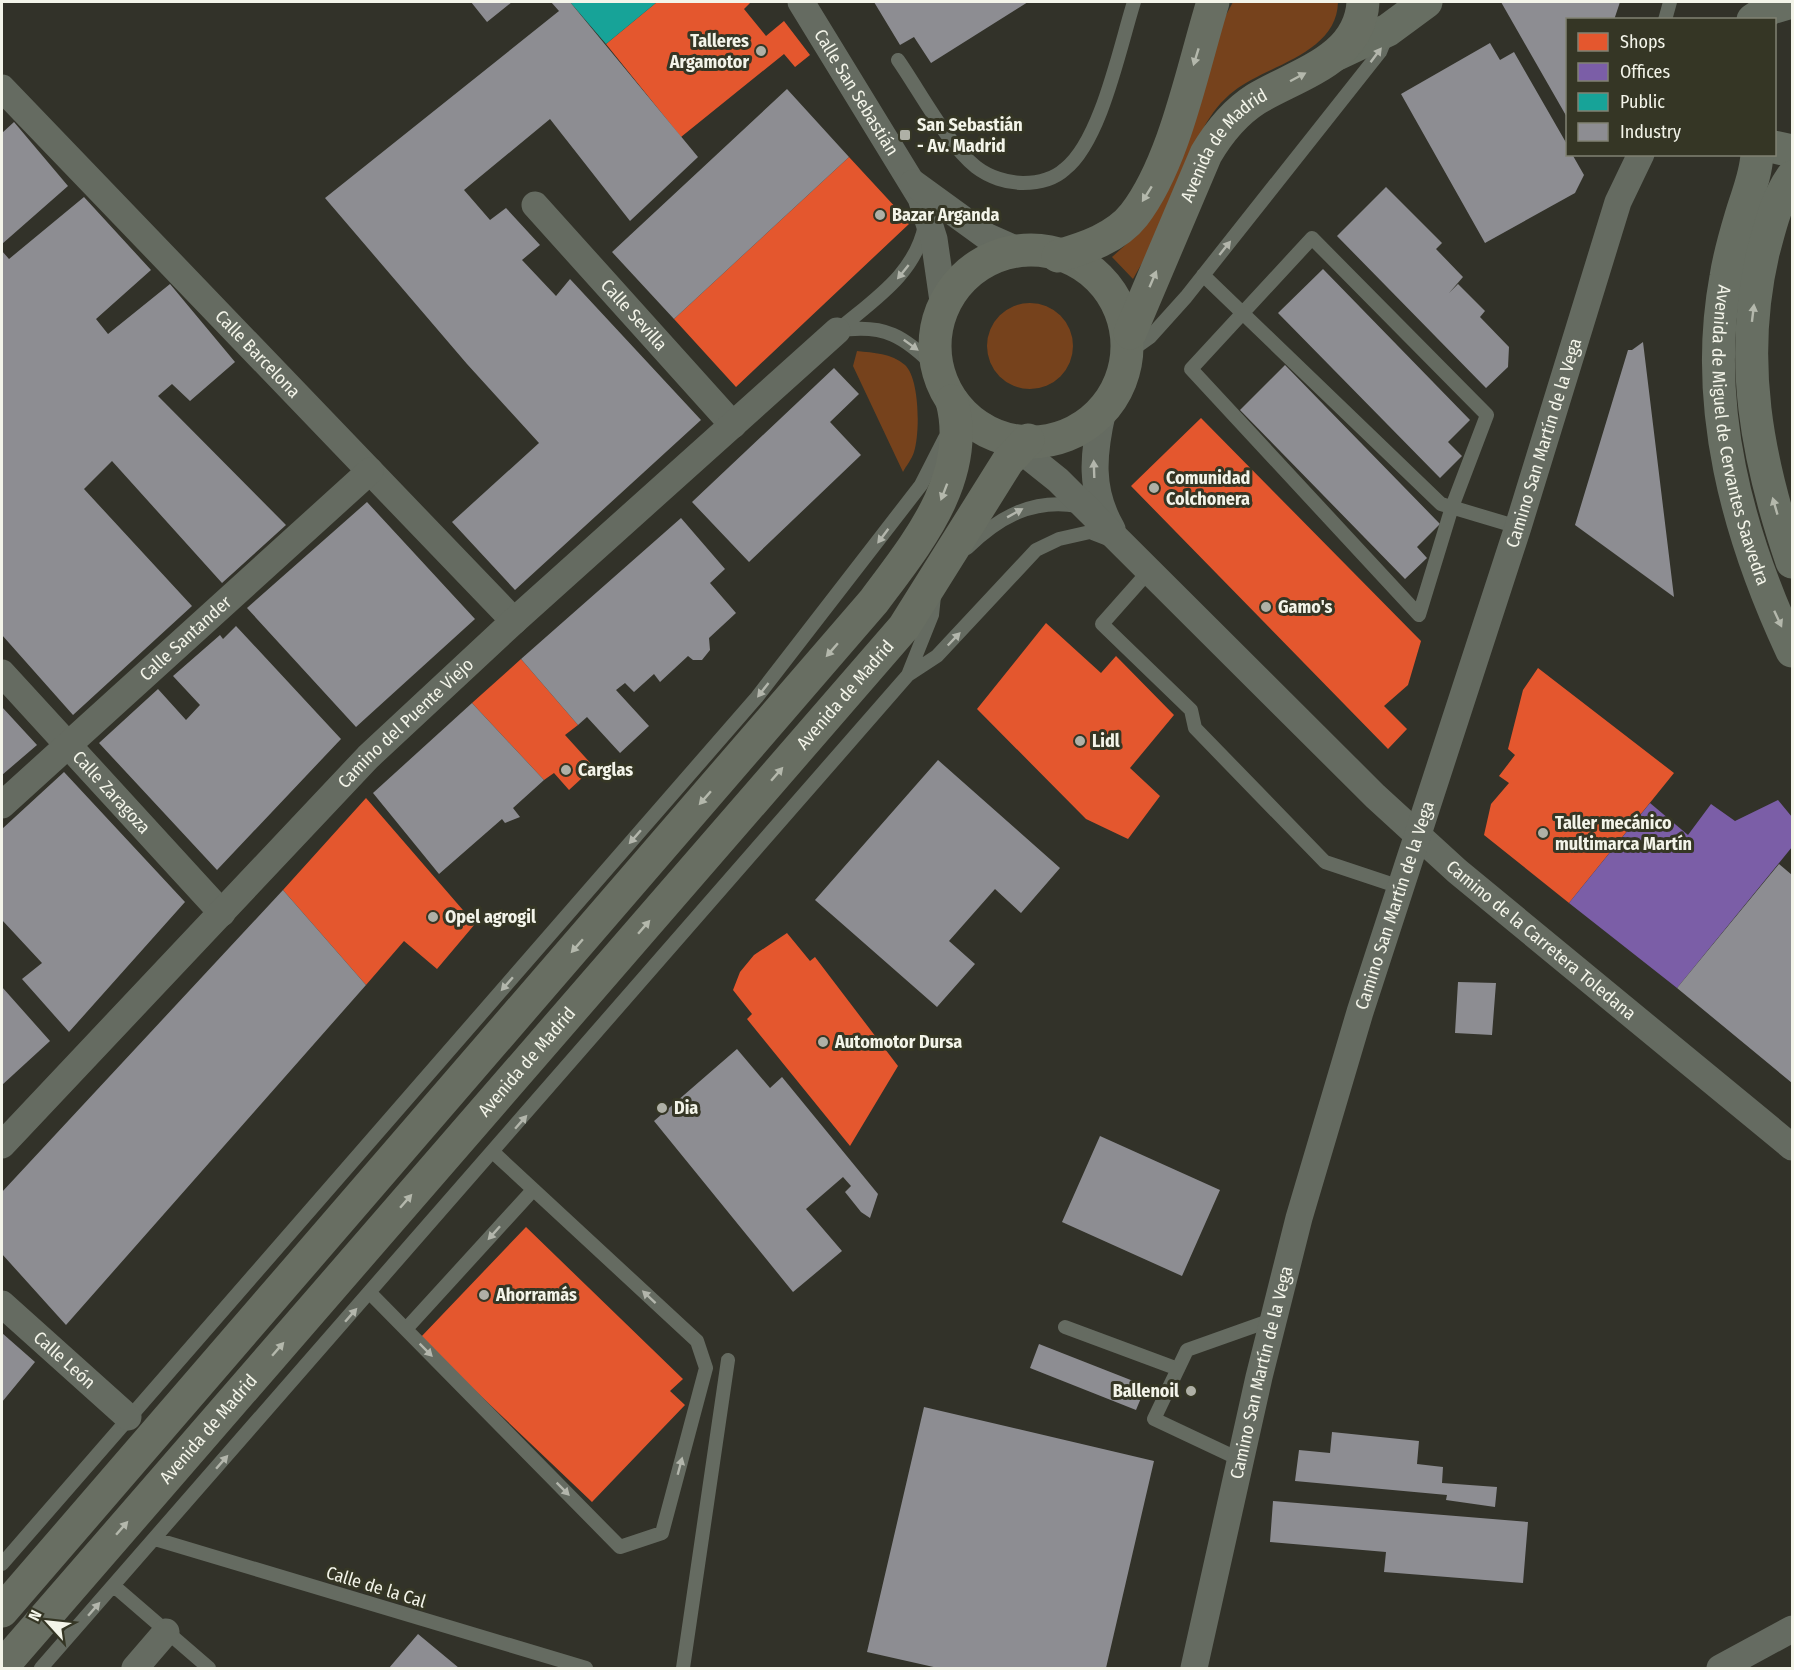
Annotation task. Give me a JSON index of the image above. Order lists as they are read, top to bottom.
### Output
{
  "streets": {
    "highway": ["Avenida de Madrid"],
    "main road": ["Avenida de Miguel de Cervantes Saavedra"],
    "street": [
      "Calle San Sebastián",
      "Calle Sevilla",
      "Calle Barcelona",
      "Camino San Martín de la Vega",
      "Calle Santander",
      "Camino del Puente Viejo",
      "Calle Zaragoza",
      "Camino de la Carretera Toledana",
      "Calle León"
    ],
    "lane": ["Calle de la Cal"]
  },
  "crossings": [
    ["Calle San Sebastián", "Avenida de Madrid"],
    ["Calle San Sebastián", "Camino de la Carretera Toledana"],
    ["Avenida de Madrid", "Camino de la Carretera Toledana"],
    ["Calle Sevilla", "Camino del Puente Viejo"],
    ["Calle Barcelona", "Calle Santander"],
    ["Calle Barcelona", "Camino del Puente Viejo"],
    ["Camino San Martín de la Vega", "Camino de la Carretera Toledana"],
    ["Calle Santander", "Calle Zaragoza"],
    ["Camino del Puente Viejo", "Calle Zaragoza"]
  ],
  "places": {
    "other": [
      "Talleres Argamotor",
      "Bazar Arganda",
      "Comunidad Colchonera",
      "Gamo's",
      "Lidl",
      "Carglas",
      "Taller mecánico multimarca Martín",
      "Opel agrogil",
      "Automotor Dursa",
      "Dia",
      "Ahorramás",
      "Ballenoil"
    ],
    "transit": ["San Sebastián - Av. Madrid"]
  },
  "legend": [
    "Shops",
    "Offices",
    "Public",
    "Industry"
  ],
  "north": "top left"
}
